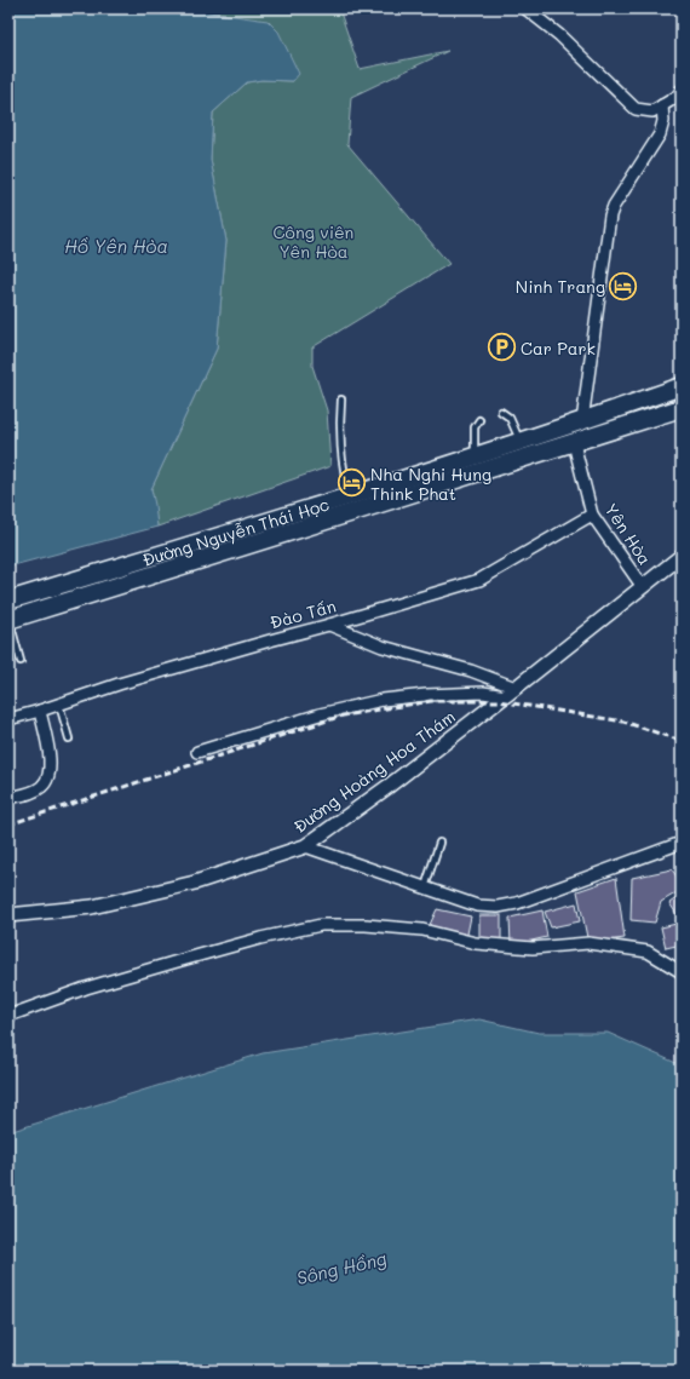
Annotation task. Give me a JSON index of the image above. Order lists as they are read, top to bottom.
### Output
{
  "streets": {
    "main road": ["Đường Nguyễn Thái Học"],
    "street": ["Yên Hòa", "Đào Tấn", "Đường Hoàng Hoa Thám"]
  },
  "crossings": [
    ["Đường Nguyễn Thái Học", "Yên Hòa"],
    ["Yên Hòa", "Đào Tấn"],
    ["Yên Hòa", "Đường Hoàng Hoa Thám"]
  ],
  "water": ["Hồ Yên Hòa", "Sông Hồng"],
  "parks": ["Công viên Yên Hòa"],
  "places": {
    "hotel": ["Ninh Trang", "Nha Nghi Hung Think Phat"],
    "parking": ["Car Park"]
  }
}
